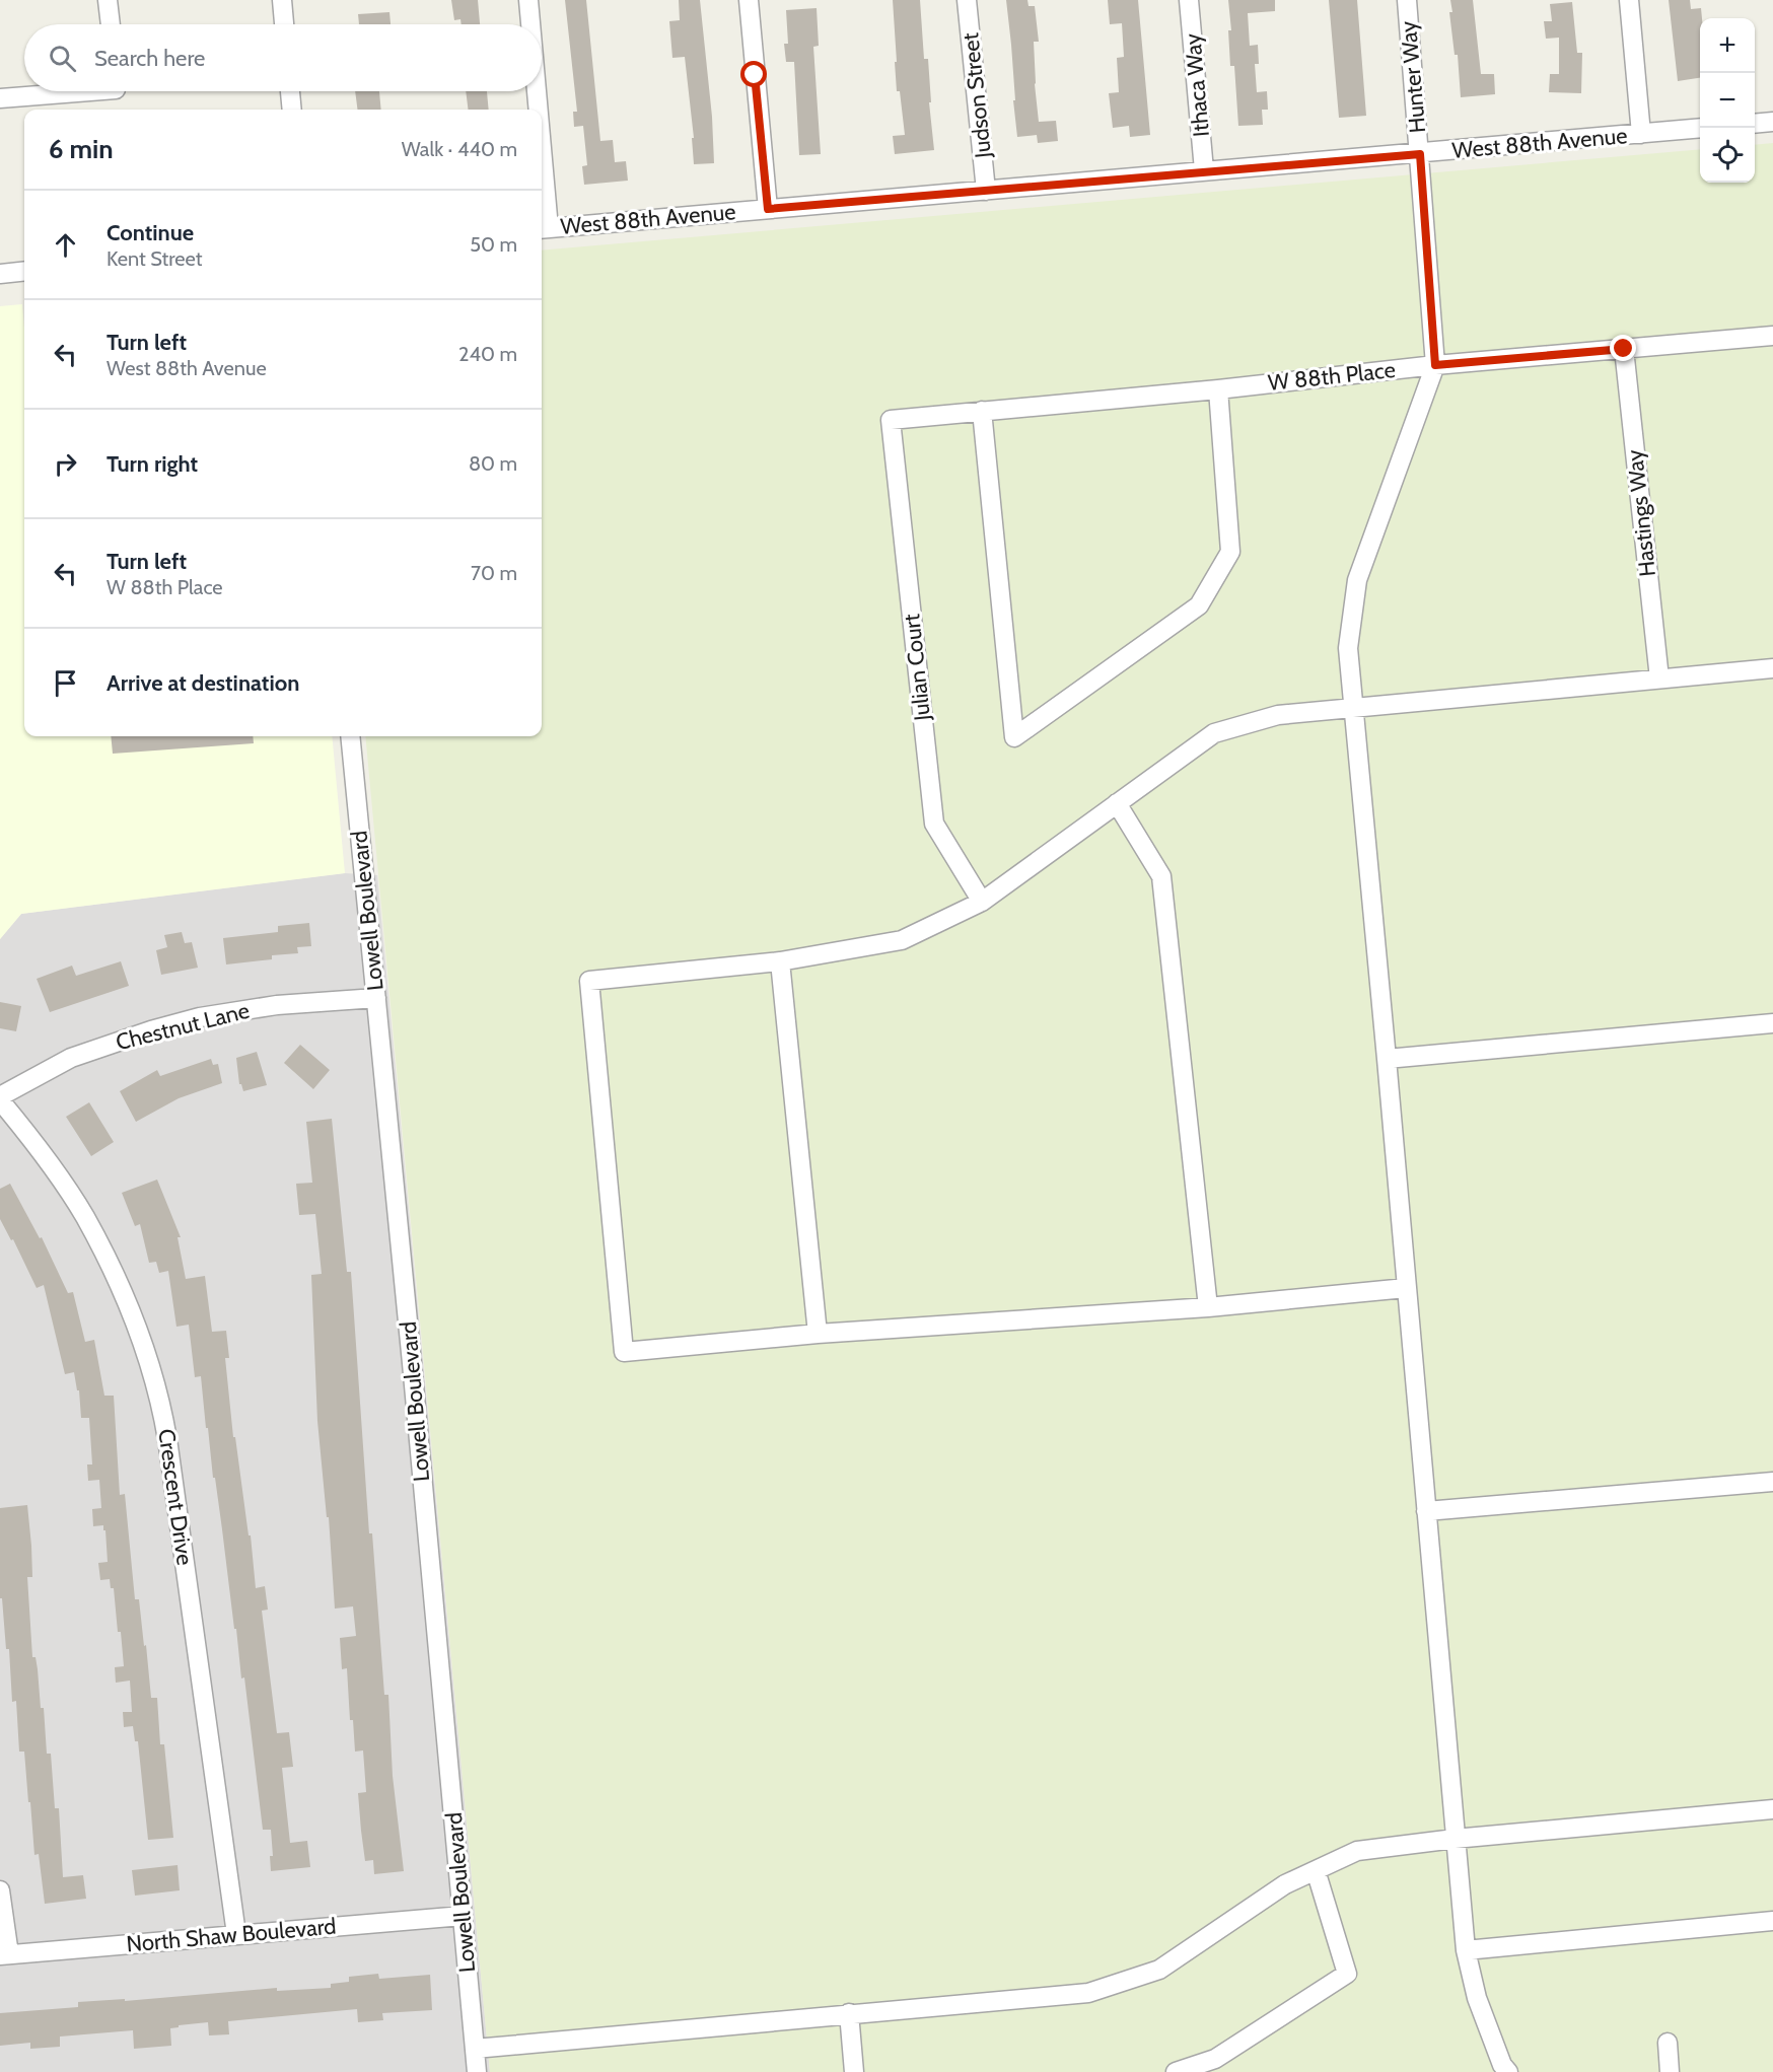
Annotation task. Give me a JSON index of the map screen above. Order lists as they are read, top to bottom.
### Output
{
  "streets": {
    "street": [
      "Hunter Way",
      "Ithaca Way",
      "Judson Street",
      "West 88th Avenue",
      "W 88th Place",
      "Hastings Way",
      "Julian Court",
      "Lowell Boulevard",
      "Chestnut Lane",
      "Crescent Drive",
      "North Shaw Boulevard"
    ]
  },
  "crossings": [
    ["Hunter Way", "West 88th Avenue"],
    ["Hunter Way", "W 88th Place"],
    ["Ithaca Way", "West 88th Avenue"],
    ["Judson Street", "West 88th Avenue"],
    ["W 88th Place", "Hastings Way"],
    ["W 88th Place", "Julian Court"],
    ["Lowell Boulevard", "Chestnut Lane"],
    ["Lowell Boulevard", "North Shaw Boulevard"],
    ["Chestnut Lane", "Crescent Drive"],
    ["Crescent Drive", "North Shaw Boulevard"]
  ],
  "page": {
    "map_buttons": ["+", "−"],
    "search": "Search here",
    "heading": ["6 min", "Walk · 440 m"],
    "list": [
      ["Continue", "Kent Street", "50 m"],
      ["Turn left", "West 88th Avenue", "240 m"],
      ["Turn right", "80 m"],
      ["Turn left", "W 88th Place", "70 m"],
      "Arrive at destination"
    ]
  }
}
